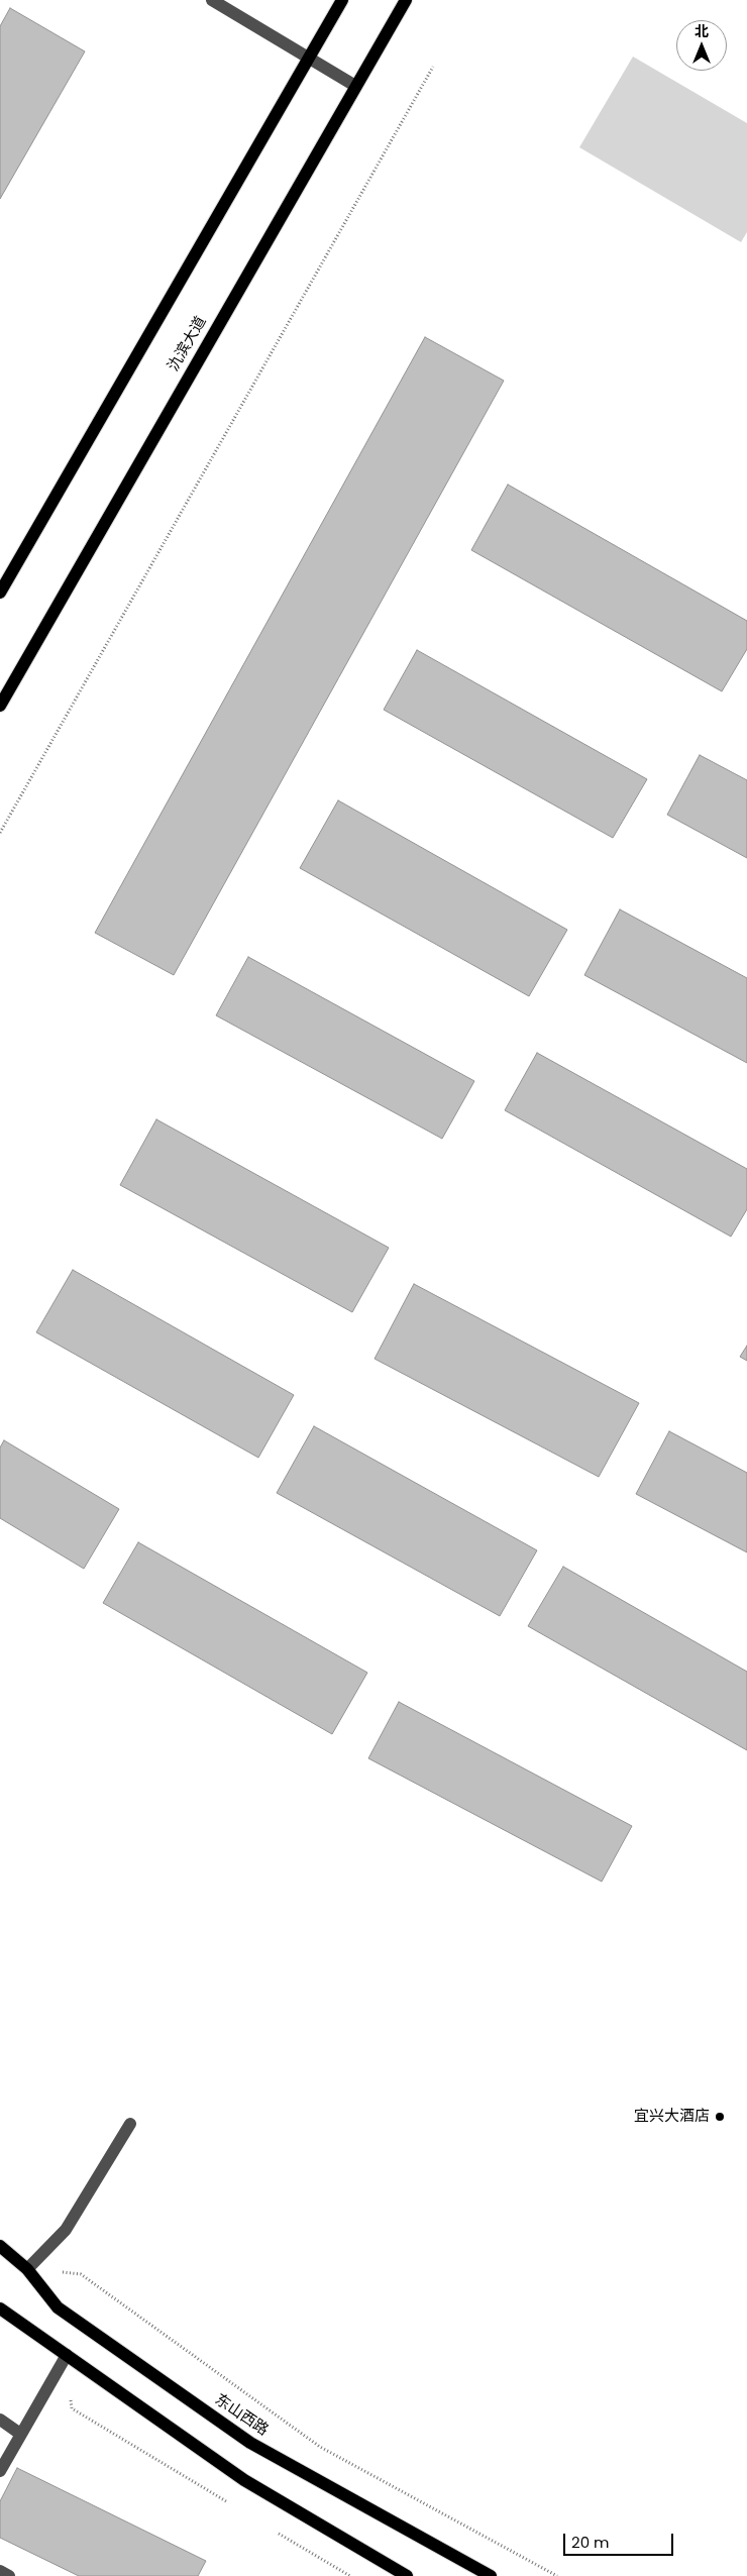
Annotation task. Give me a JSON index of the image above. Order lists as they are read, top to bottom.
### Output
{
  "streets": {
    "main road": ["氿滨大道", "东山西路"]
  },
  "places": ["宜兴大酒店"],
  "scale_bar": "20 m",
  "north": "top"
}
